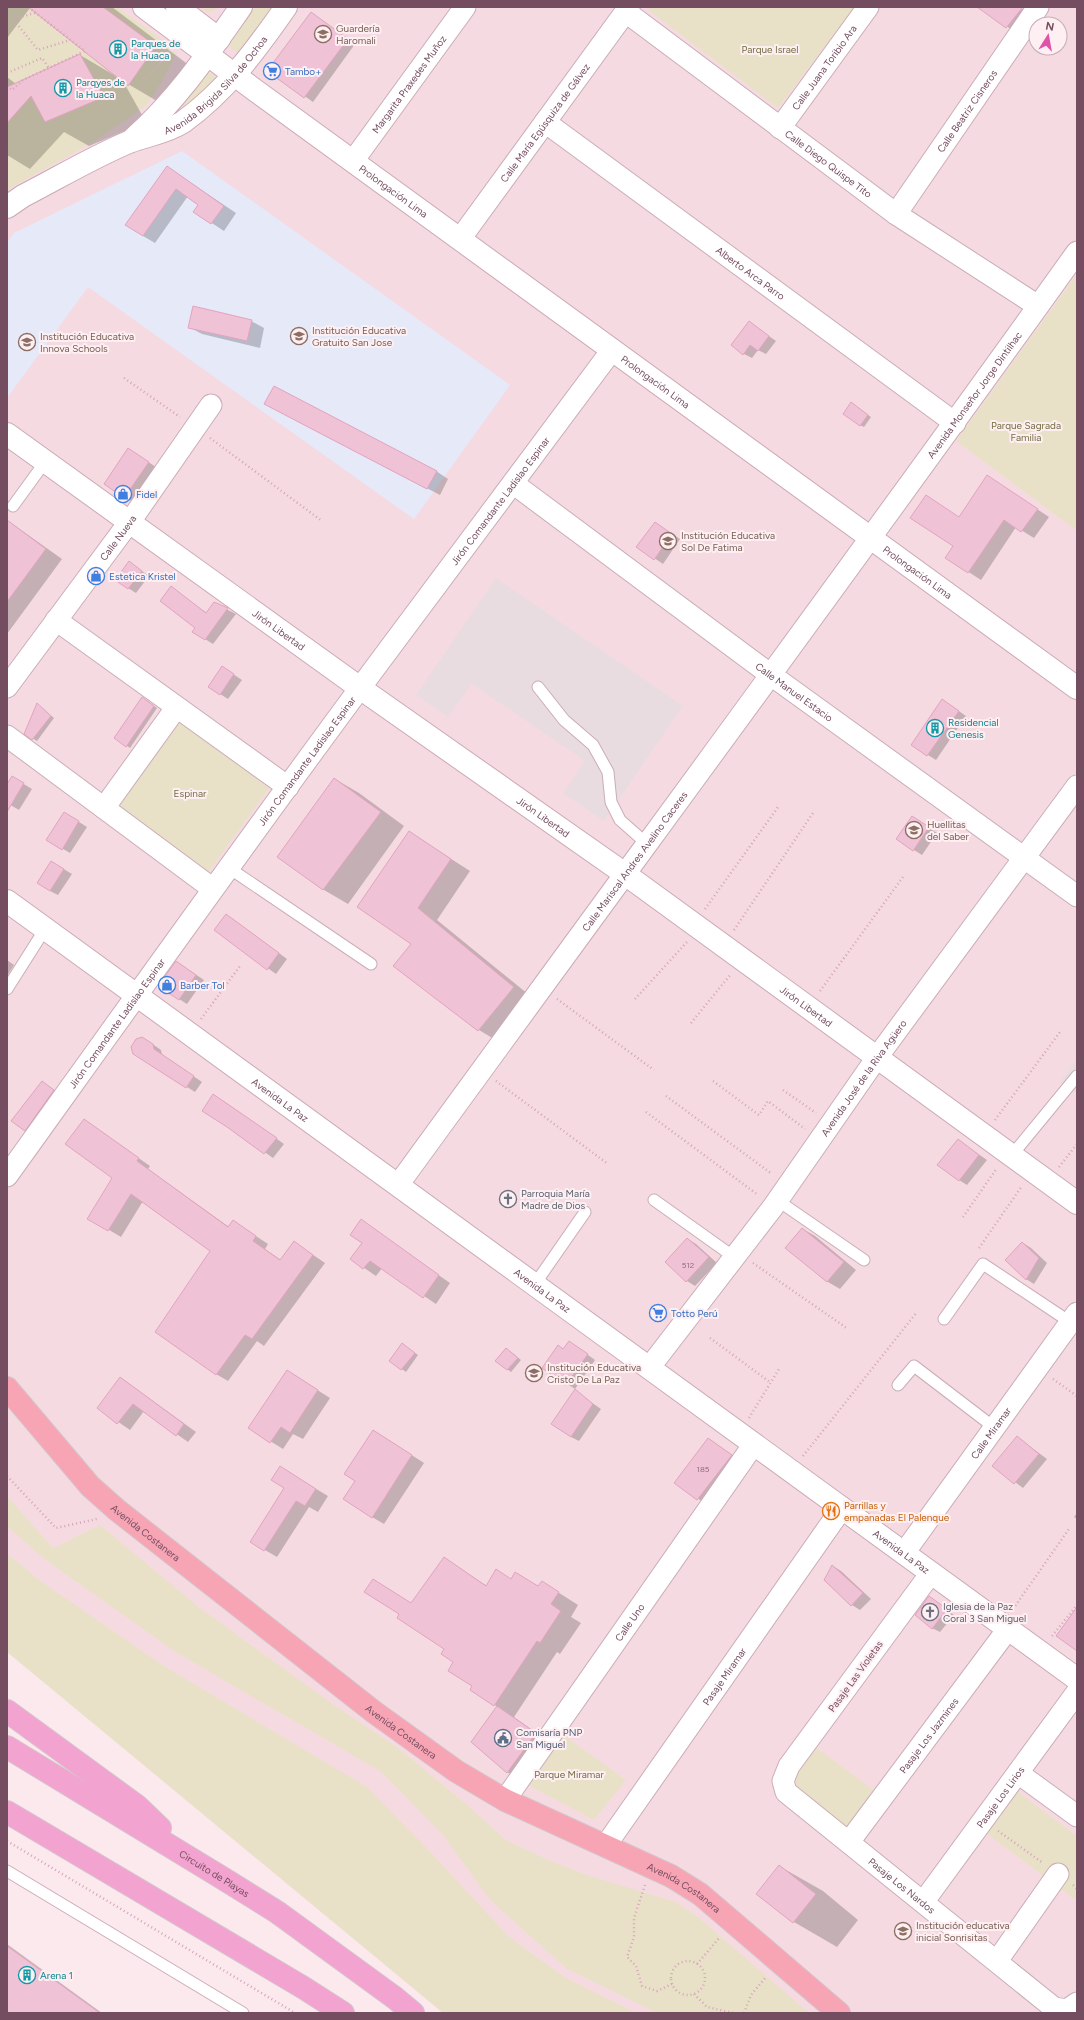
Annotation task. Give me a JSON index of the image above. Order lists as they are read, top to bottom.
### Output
{
  "streets": {
    "highway": ["Circuito de Playas"],
    "main road": ["Avenida Costanera"],
    "street": [
      "Calle Juana Toribio Ara",
      "Avenida Brigida Silva de Ochoa",
      "Margarita Praxedes Muñoz",
      "Calle Beatriz Cisneros",
      "Calle María Egúsquiza de Gálvez",
      "Calle Diego Quispe Tito",
      "Prolongación Lima",
      "Alberto Arca Parro",
      "Avenida Monseñor Jorge Dintilhac",
      "Jirón Comandante Ladislao Espinar",
      "Calle Nueva",
      "Jirón Libertad",
      "Calle Manuel Estacio",
      "Calle Mariscal Andres Avelino Caceres",
      "Avenida José de la Riva Agüero",
      "Avenida La Paz",
      "Calle Miramar",
      "Calle Uno",
      "Pasaje Miramar",
      "Pasaje Las Violetas",
      "Pasaje Los Jazmines",
      "Pasaje Los Lirios",
      "Pasaje Los Nardos"
    ]
  },
  "crossings": [
    ["Calle Juana Toribio Ara", "Calle Diego Quispe Tito"],
    ["Avenida Brigida Silva de Ochoa", "Prolongación Lima"],
    ["Margarita Praxedes Muñoz", "Prolongación Lima"],
    ["Calle Beatriz Cisneros", "Calle Diego Quispe Tito"],
    ["Calle María Egúsquiza de Gálvez", "Calle Diego Quispe Tito"],
    ["Calle María Egúsquiza de Gálvez", "Prolongación Lima"],
    ["Calle María Egúsquiza de Gálvez", "Alberto Arca Parro"],
    ["Calle Diego Quispe Tito", "Avenida Monseñor Jorge Dintilhac"],
    ["Prolongación Lima", "Avenida Monseñor Jorge Dintilhac"],
    ["Prolongación Lima", "Jirón Comandante Ladislao Espinar"],
    ["Prolongación Lima", "Calle Mariscal Andres Avelino Caceres"],
    ["Alberto Arca Parro", "Avenida Monseñor Jorge Dintilhac"],
    ["Avenida Monseñor Jorge Dintilhac", "Calle Mariscal Andres Avelino Caceres"],
    ["Jirón Comandante Ladislao Espinar", "Jirón Libertad"],
    ["Jirón Comandante Ladislao Espinar", "Calle Manuel Estacio"],
    ["Jirón Comandante Ladislao Espinar", "Avenida La Paz"],
    ["Calle Nueva", "Jirón Libertad"],
    ["Jirón Libertad", "Calle Mariscal Andres Avelino Caceres"],
    ["Jirón Libertad", "Avenida José de la Riva Agüero"],
    ["Calle Manuel Estacio", "Calle Mariscal Andres Avelino Caceres"],
    ["Calle Manuel Estacio", "Avenida José de la Riva Agüero"],
    ["Calle Mariscal Andres Avelino Caceres", "Avenida La Paz"],
    ["Avenida José de la Riva Agüero", "Avenida La Paz"],
    ["Avenida La Paz", "Calle Miramar"],
    ["Avenida La Paz", "Calle Uno"],
    ["Avenida La Paz", "Pasaje Miramar"],
    ["Avenida La Paz", "Pasaje Las Violetas"],
    ["Avenida La Paz", "Pasaje Los Jazmines"],
    ["Avenida Costanera", "Calle Uno"],
    ["Avenida Costanera", "Pasaje Miramar"],
    ["Pasaje Las Violetas", "Pasaje Los Nardos"],
    ["Pasaje Los Jazmines", "Pasaje Los Nardos"],
    ["Pasaje Los Lirios", "Pasaje Los Nardos"]
  ],
  "parks": [
    "Parque Israel",
    "Parque Sagrada Familia",
    "Espinar",
    "Parque Miramar"
  ],
  "places": {
    "school or university": [
      "Guardería Haromali",
      "Institución Educativa Gratuito San Jose",
      "Institución Educativa Innova Schools",
      "Institución Educativa Sol De Fatima",
      "Huellitas del Saber",
      "Institución Educativa Cristo De La Paz",
      "Institución educativa inicial Sonrisitas"
    ],
    "building": [
      "Parques de la Huaca",
      "Parqyes de la Huaca",
      "Residencial Genesis",
      "Arena 1"
    ],
    "supermarket": ["Tambo+", "Totto Perú"],
    "shop": ["Fidel", "Estetica Kristel", "Barber Tol"],
    "church": ["Parroquia María Madre de Dios", "Iglesia de la Paz Coral 3 San Miguel"],
    "restaurant": ["Parrillas y empanadas El Palenque"],
    "public building": ["Comisaría PNP San Miguel"]
  },
  "house_numbers": ["512", "185"],
  "north": "top"
}
